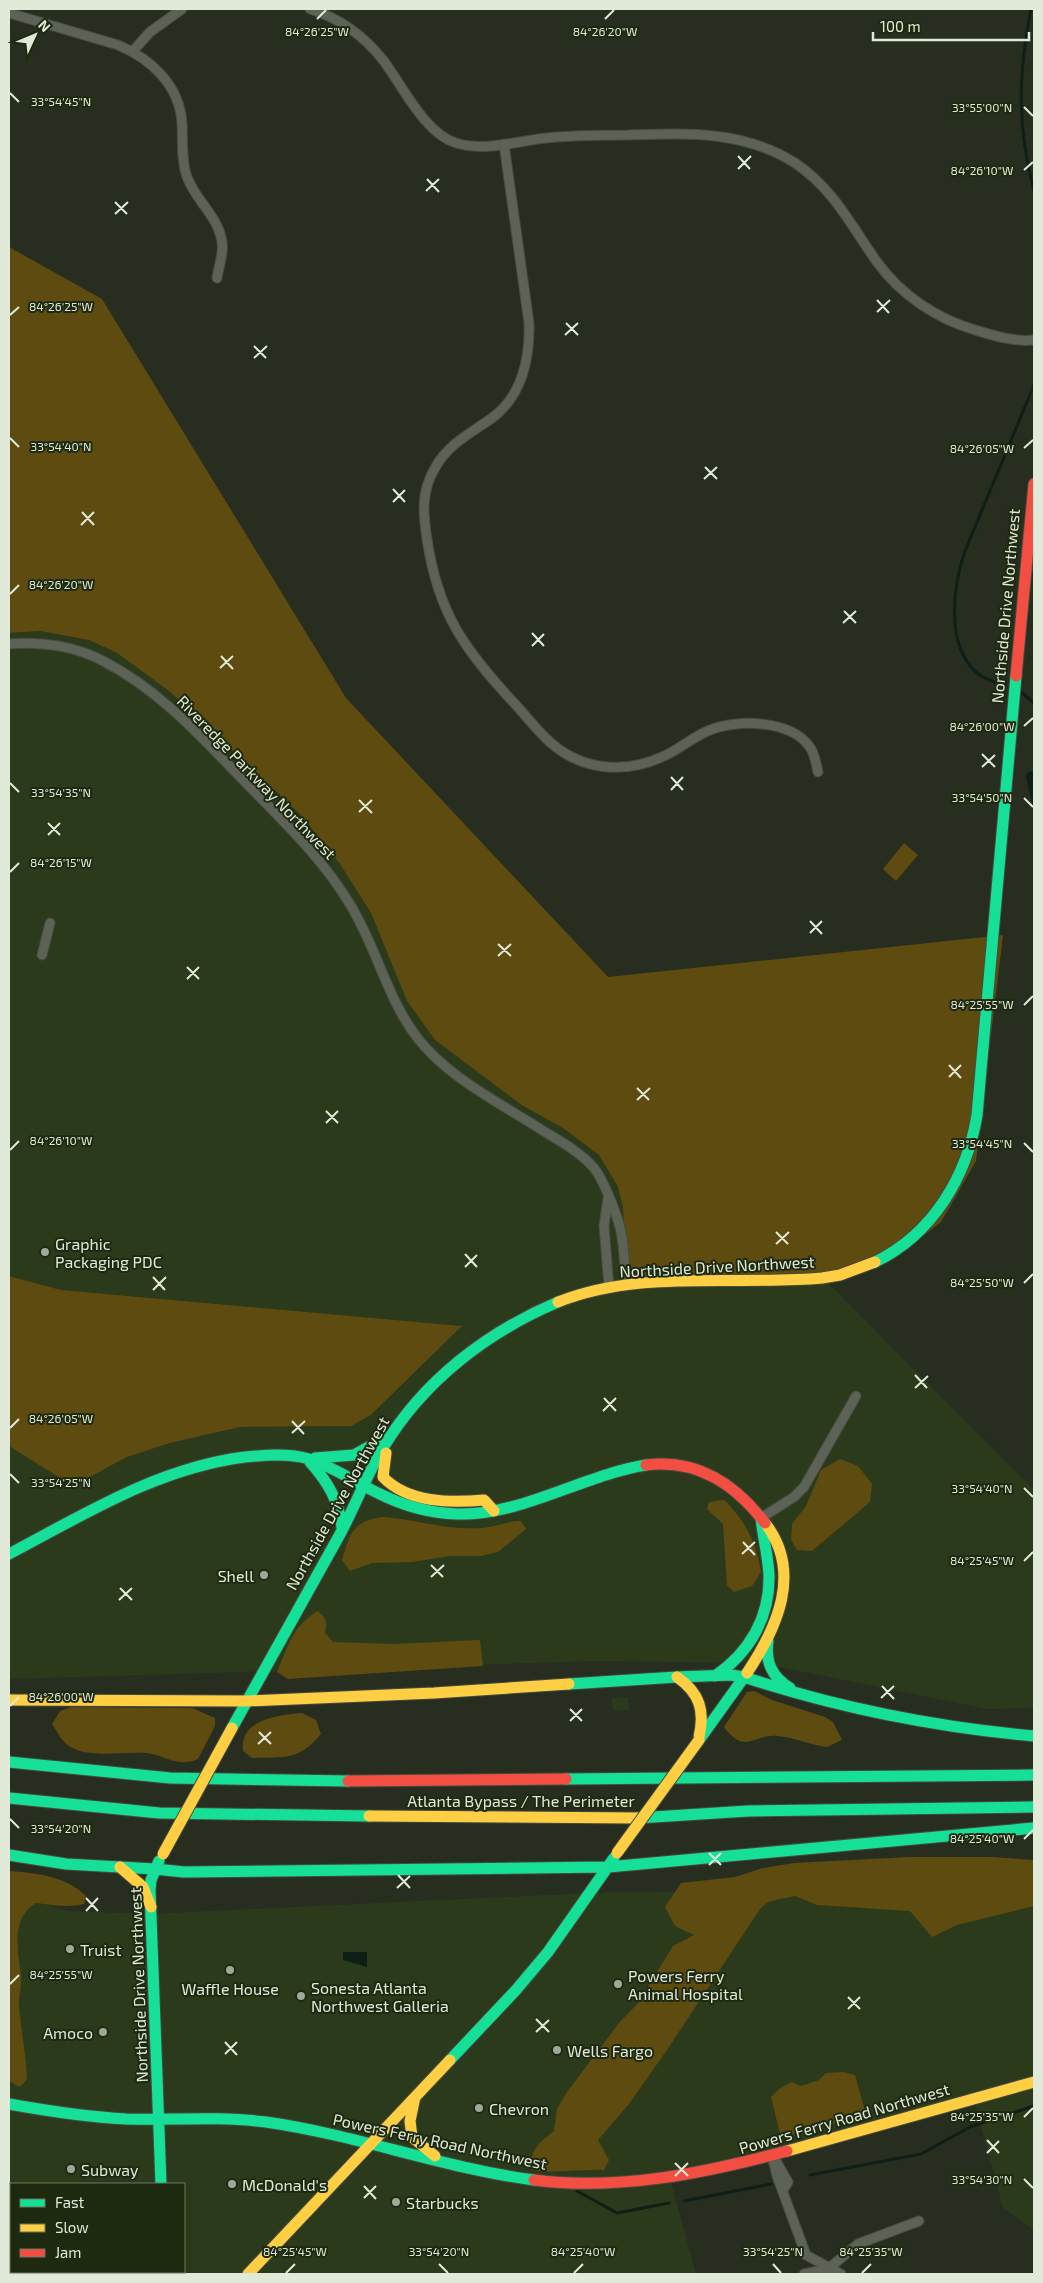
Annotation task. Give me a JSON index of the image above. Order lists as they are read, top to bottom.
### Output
{
  "streets": {
    "main road": ["Northside Drive Northwest", "Atlanta Bypass / The Perimeter", "Powers Ferry Road Northwest"],
    "street": ["Riveredge Parkway Northwest"]
  },
  "crossings": [
    ["Northside Drive Northwest", "Riveredge Parkway Northwest"],
    ["Northside Drive Northwest", "Powers Ferry Road Northwest"]
  ],
  "places": [
    "Graphic Packaging PDC",
    "Shell",
    "Truist",
    "Waffle House",
    "Powers Ferry Animal Hospital",
    "Sonesta Atlanta Northwest Galleria",
    "Amoco",
    "Wells Fargo",
    "Chevron",
    "Subway",
    "McDonald's",
    "Starbucks"
  ],
  "legend": ["Fast", "Slow", "Jam"],
  "scale_bar": "100 m",
  "north": "top right",
  "coordinates": [
    "84°26'25\"W",
    "84°26'20\"W",
    "33°54'45\"N",
    "33°55'00\"N",
    "84°26'10\"W",
    "33°54'40\"N",
    "84°26'05\"W",
    "84°26'00\"W",
    "33°54'35\"N",
    "33°54'50\"N",
    "84°26'15\"W",
    "84°25'55\"W",
    "84°25'50\"W",
    "33°54'25\"N",
    "84°25'45\"W",
    "33°54'20\"N",
    "84°25'40\"W",
    "84°25'35\"W",
    "33°54'30\"N"
  ]
}
